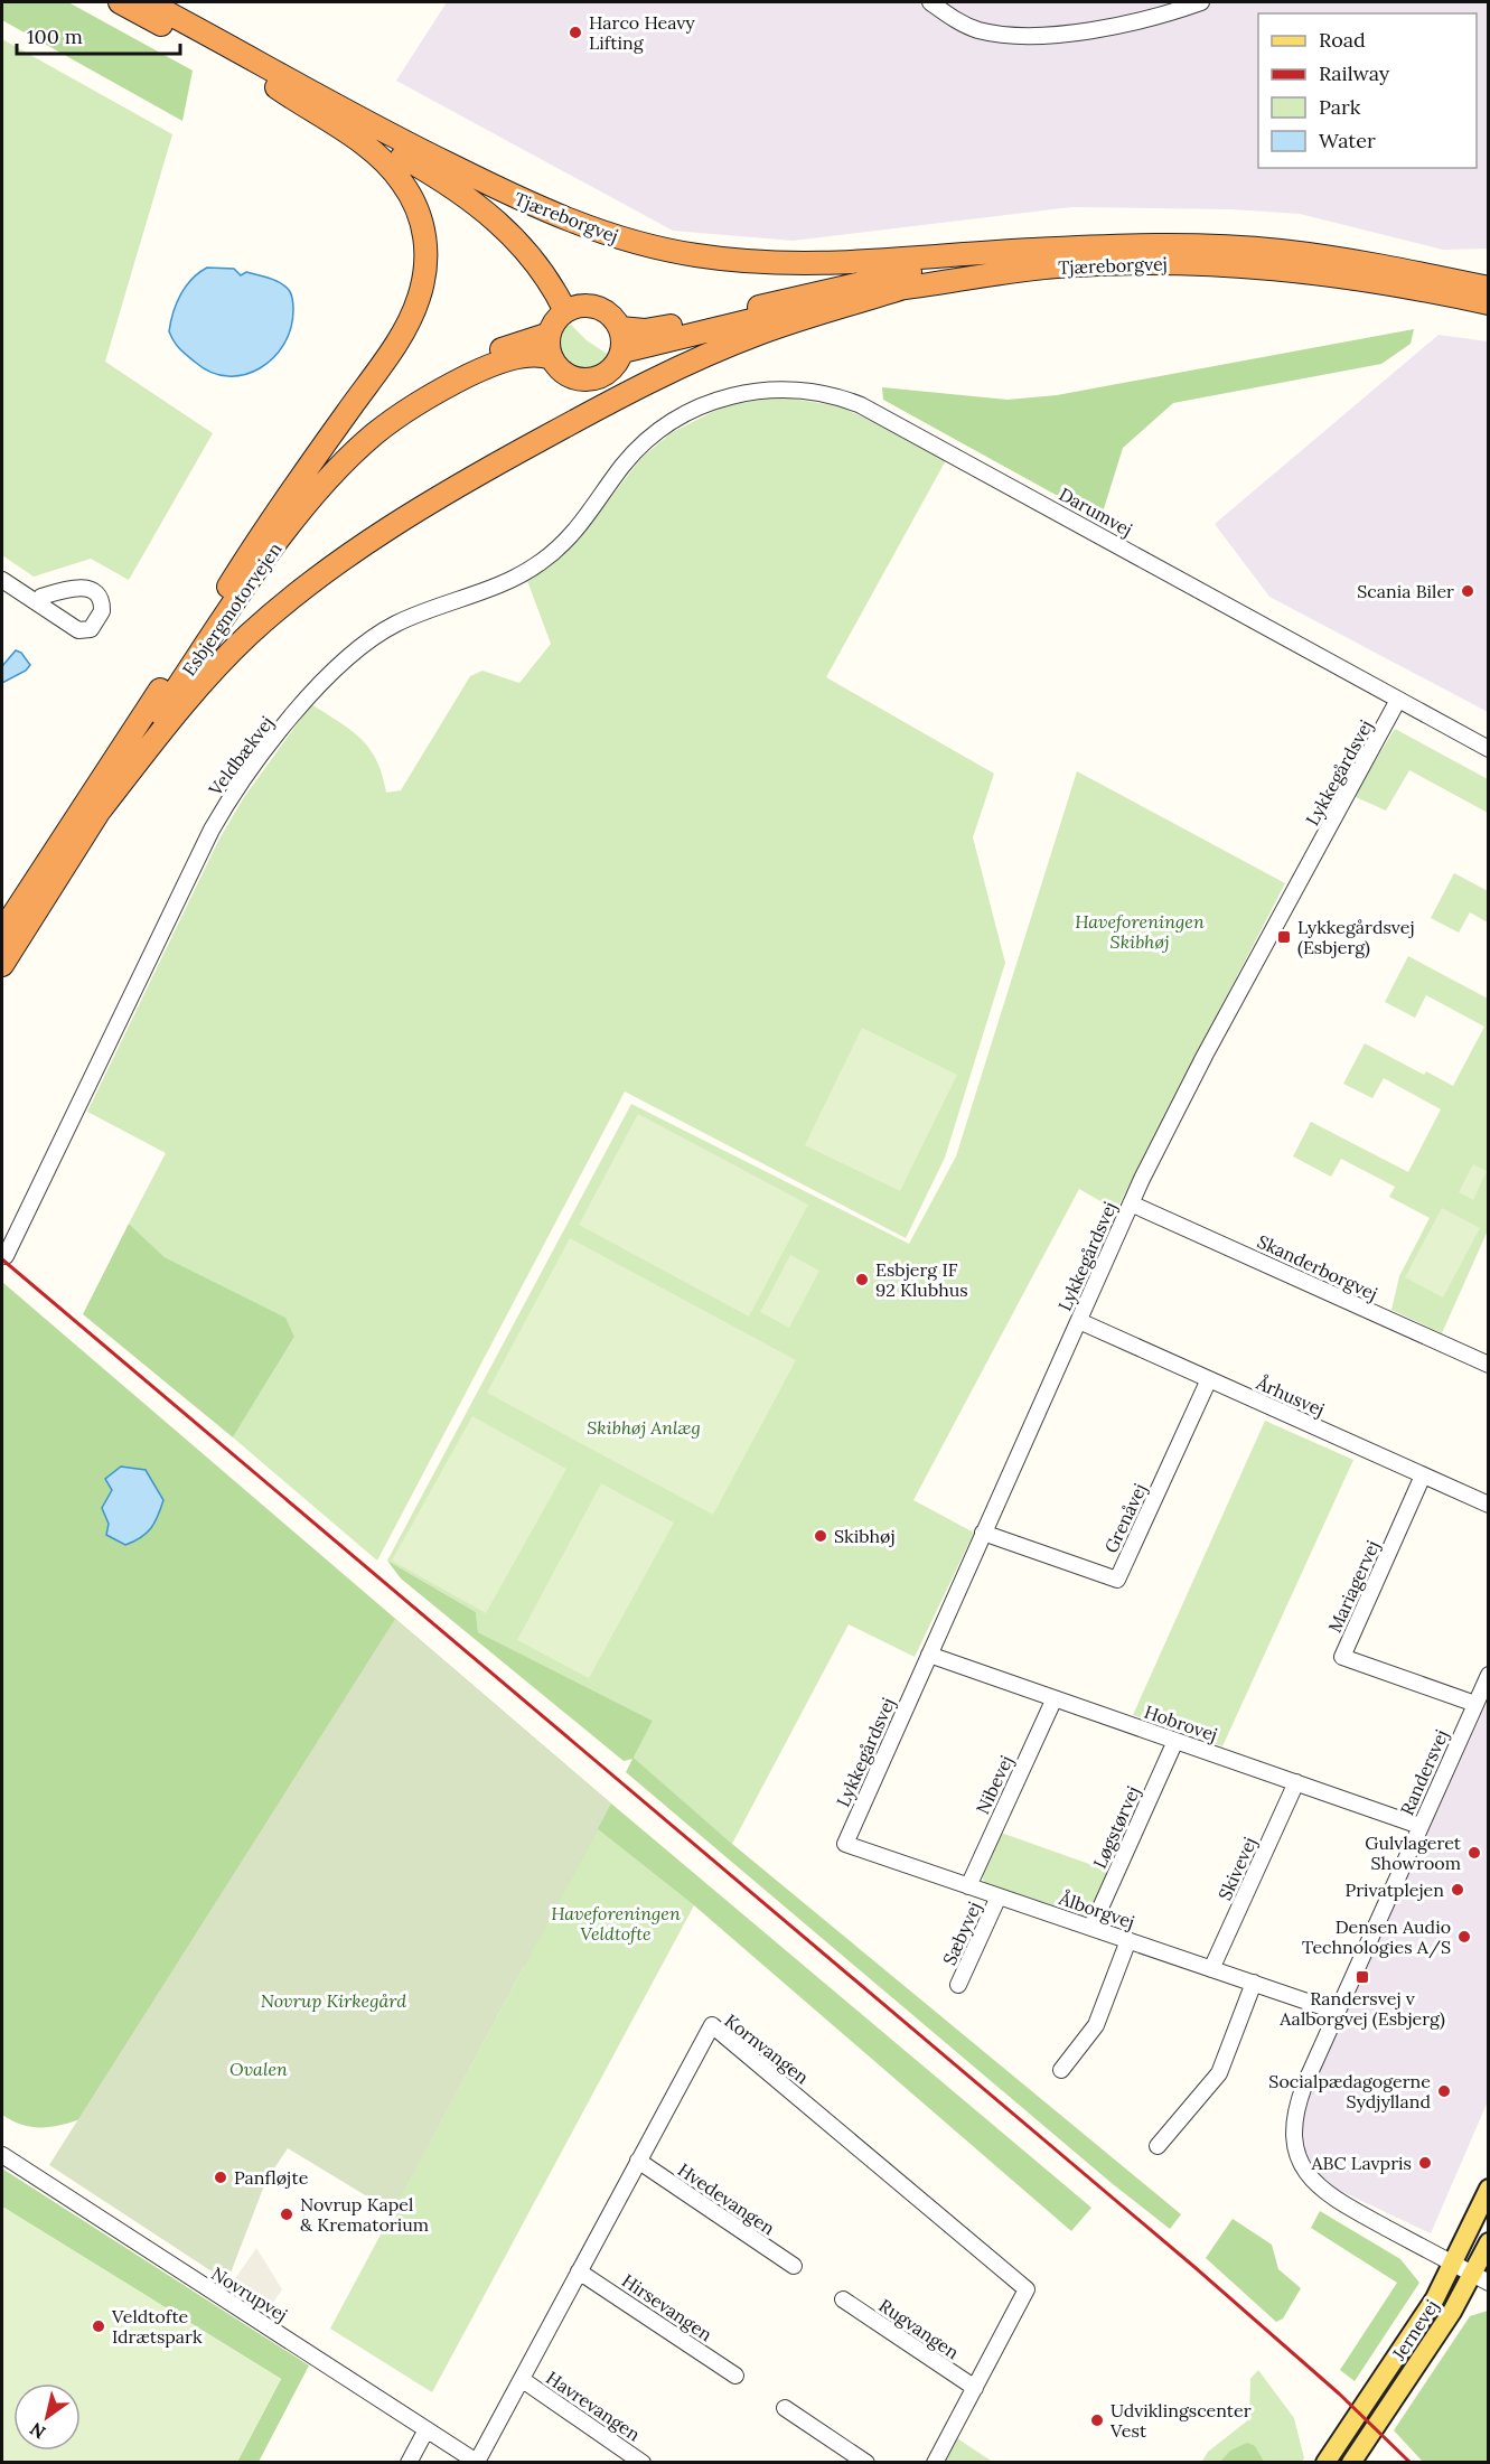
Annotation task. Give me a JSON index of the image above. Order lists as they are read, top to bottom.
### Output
{
  "streets": {
    "highway": ["Tjæreborgvej", "Esbjergmotorvejen"],
    "main road": ["Jernevej"],
    "street": [
      "Darumvej",
      "Veldbækvej",
      "Lykkegårdsvej",
      "Skanderborgvej",
      "Århusvej",
      "Grenåvej",
      "Mariagervej",
      "Hobrovej",
      "Randersvej",
      "Nibevej",
      "Løgstørvej",
      "Skivevej",
      "Ålborgvej",
      "Sæbyvej",
      "Kornvangen",
      "Hvedevangen",
      "Novrupvej",
      "Hirsevangen",
      "Rugvangen",
      "Havrevangen"
    ]
  },
  "crossings": [
    ["Tjæreborgvej", "Esbjergmotorvejen"],
    ["Darumvej", "Veldbækvej"],
    ["Darumvej", "Lykkegårdsvej"],
    ["Lykkegårdsvej", "Skanderborgvej"],
    ["Lykkegårdsvej", "Århusvej"],
    ["Lykkegårdsvej", "Grenåvej"],
    ["Lykkegårdsvej", "Hobrovej"],
    ["Lykkegårdsvej", "Ålborgvej"],
    ["Århusvej", "Grenåvej"],
    ["Århusvej", "Mariagervej"],
    ["Mariagervej", "Randersvej"],
    ["Hobrovej", "Randersvej"],
    ["Hobrovej", "Nibevej"],
    ["Hobrovej", "Løgstørvej"],
    ["Hobrovej", "Skivevej"],
    ["Randersvej", "Ålborgvej"],
    ["Randersvej", "Jernevej"],
    ["Nibevej", "Ålborgvej"],
    ["Løgstørvej", "Ålborgvej"],
    ["Skivevej", "Ålborgvej"],
    ["Ålborgvej", "Sæbyvej"],
    ["Kornvangen", "Hvedevangen"],
    ["Kornvangen", "Novrupvej"],
    ["Kornvangen", "Hirsevangen"],
    ["Kornvangen", "Rugvangen"],
    ["Kornvangen", "Havrevangen"]
  ],
  "parks": [
    "Haveforeningen Skibhøj",
    "Skibhøj Anlæg",
    "Haveforeningen Veldtofte",
    "Novrup Kirkegård",
    "Ovalen"
  ],
  "places": {
    "other": [
      "Harco Heavy Lifting",
      "Scania Biler",
      "Esbjerg IF 92 Klubhus",
      "Skibhøj",
      "Gulvlageret Showroom",
      "Privatplejen",
      "Densen Audio Technologies A/S",
      "Socialpædagogerne Sydjylland",
      "ABC Lavpris",
      "Panfløjte",
      "Novrup Kapel & Krematorium",
      "Veldtofte Idrætspark",
      "Udviklingscenter Vest"
    ],
    "transit": ["Lykkegårdsvej (Esbjerg)", "Randersvej v Aalborgvej (Esbjerg)"]
  },
  "legend": [
    "Road",
    "Railway",
    "Park",
    "Water"
  ],
  "scale_bar": "100 m",
  "north": "bottom left"
}
